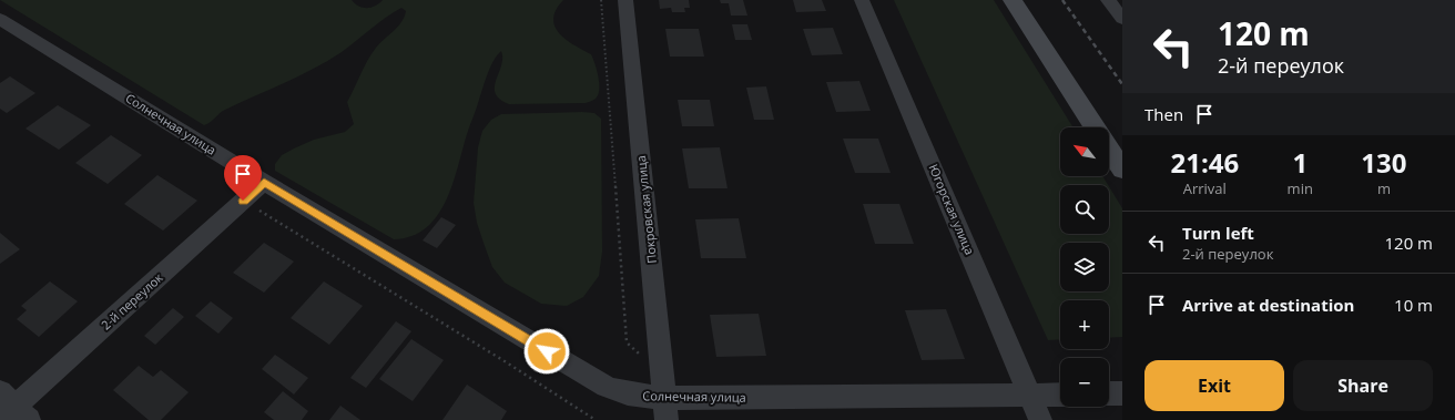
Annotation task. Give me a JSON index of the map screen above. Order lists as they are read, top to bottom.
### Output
{
  "streets": {
    "street": [
      "Солнечная улица",
      "Покровская улица",
      "Югорская улица",
      "2-й переулок"
    ]
  },
  "crossings": [
    ["Солнечная улица", "Покровская улица"],
    ["Солнечная улица", "Югорская улица"],
    ["Солнечная улица", "2-й переулок"]
  ],
  "north": "top left",
  "page": {
    "turn": ["120 m", "2-й переулок"],
    "then": "Then",
    "map_buttons": ["+", "−"],
    "eta": [
      "21:46",
      "Arrival",
      "1",
      "min",
      "130",
      "m"
    ],
    "list": [
      {
        "name": "Turn left",
        "note": "2-й переулок",
        "value": "120 m"
      },
      {
        "name": "Arrive at destination",
        "value": "10 m"
      }
    ],
    "buttons": ["Exit", "Share"]
  }
}
